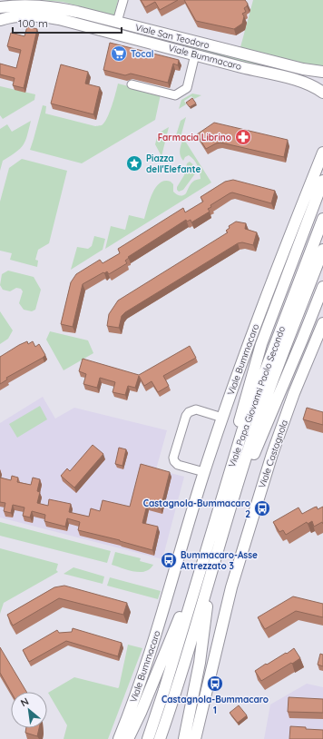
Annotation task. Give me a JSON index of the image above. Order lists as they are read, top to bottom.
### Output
{
  "streets": {
    "main road": [
      "Viale San Teodoro",
      "Viale Bummacaro",
      "Viale Papa Giovanni Paolo Secondo",
      "Viale Castagnola"
    ]
  },
  "places": {
    "supermarket": ["Tocal"],
    "pharmacy": ["Farmacia Librino"],
    "place": ["Piazza dell'Elefante"],
    "bus stop": ["Castagnola-Bummacaro 2", "Bummacaro-Asse Attrezzato 3", "Castagnola-Bummacaro 1"]
  },
  "scale_bar": "100 m",
  "north": "top left"
}
